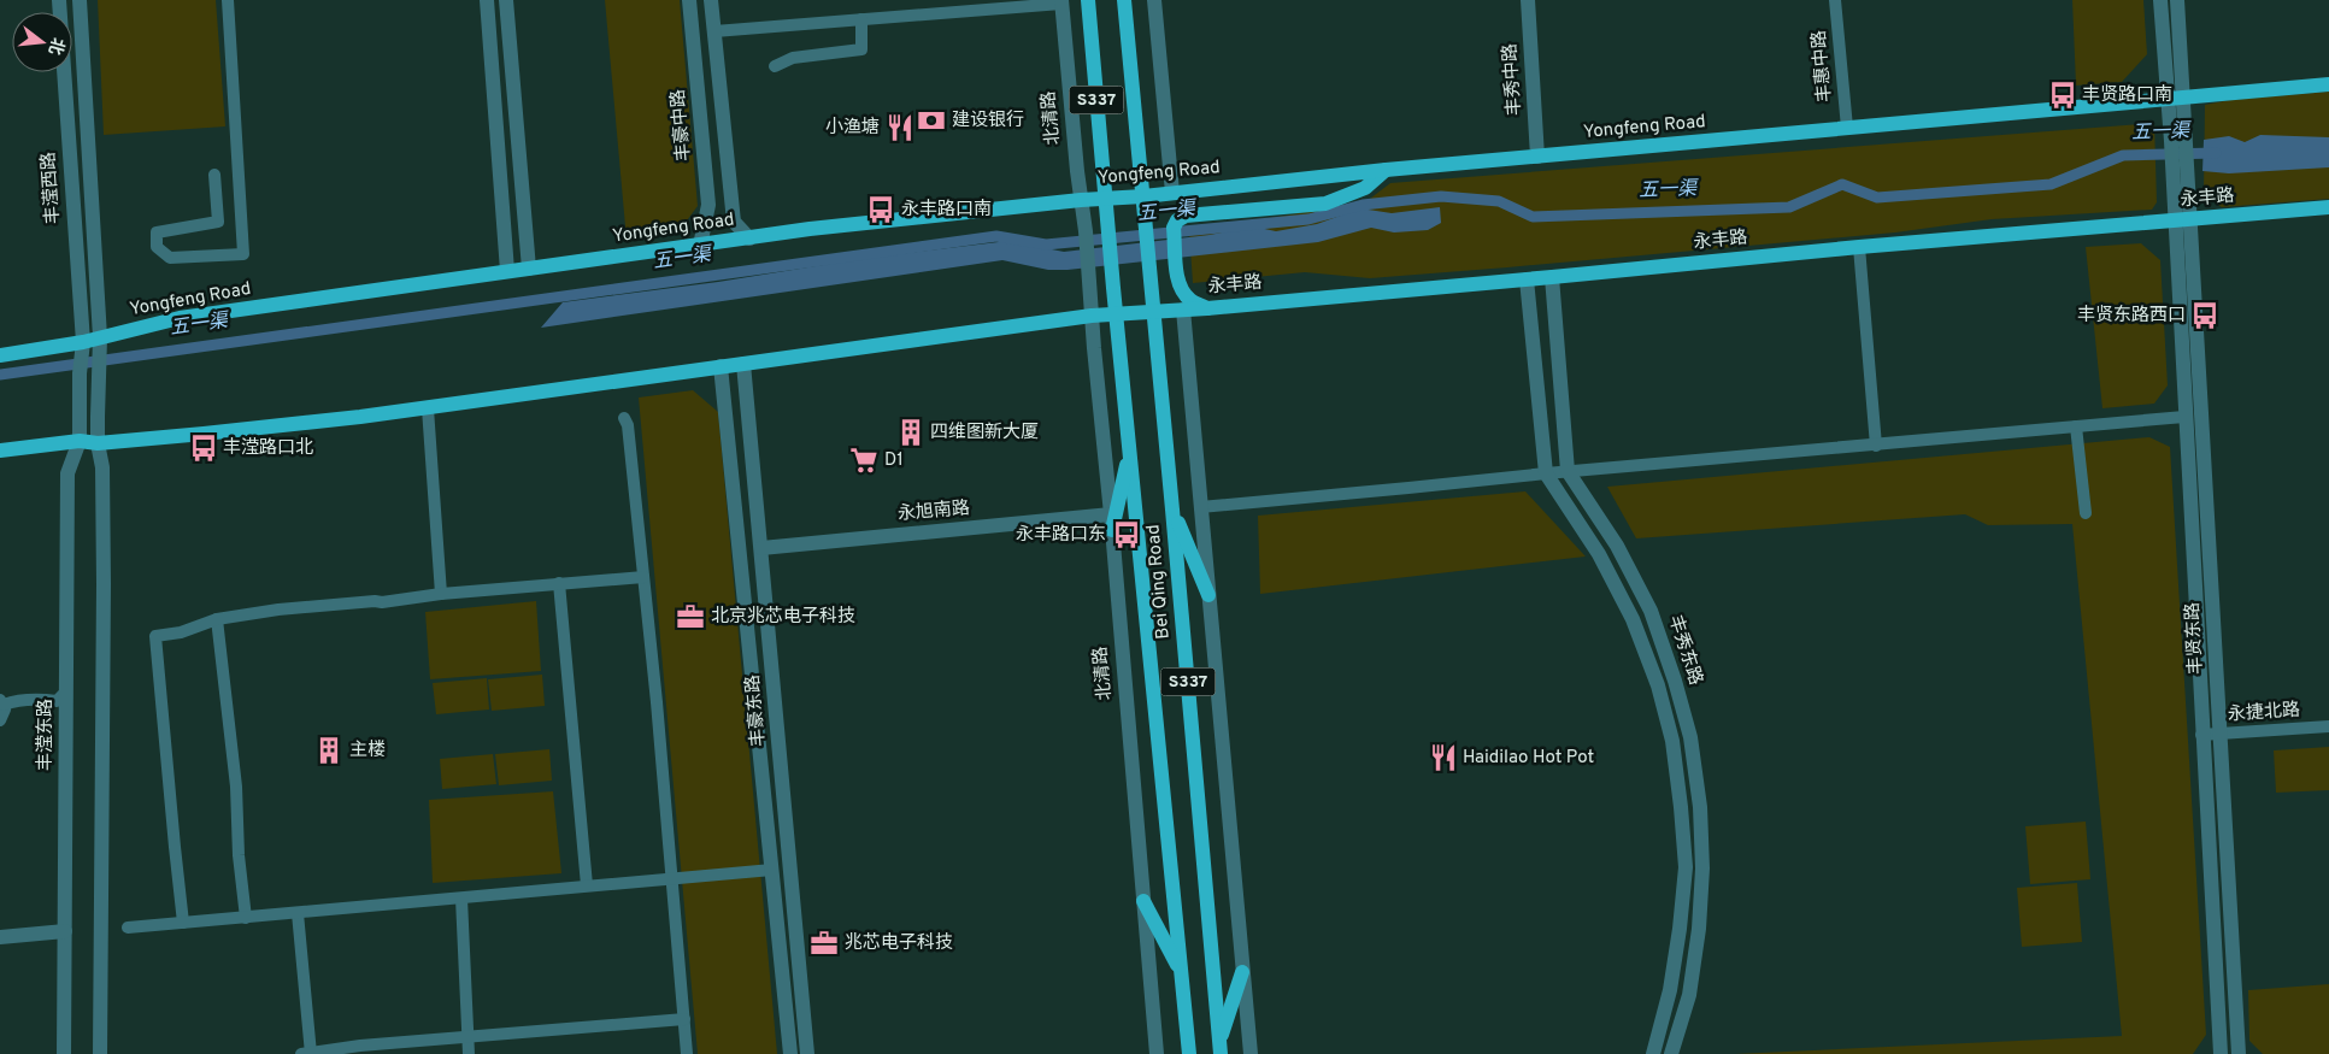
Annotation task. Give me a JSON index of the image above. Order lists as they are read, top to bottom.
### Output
{
  "streets": {
    "main road": [
      "S337",
      "Yongfeng Road",
      "永丰路",
      "Bei Qing Road"
    ],
    "street": [
      "丰惠中路",
      "丰秀中路",
      "北清路",
      "丰豪中路",
      "丰滢西路",
      "永旭南路",
      "丰贤东路",
      "丰秀东路",
      "丰豪东路",
      "永捷北路",
      "丰滢东路"
    ]
  },
  "crossings": [
    ["丰惠中路", "Yongfeng Road"],
    ["丰秀中路", "Yongfeng Road"],
    ["S337", "Yongfeng Road"],
    ["S337", "Bei Qing Road"],
    ["北清路", "Yongfeng Road"],
    ["北清路", "永旭南路"],
    ["丰豪中路", "Yongfeng Road"],
    ["Yongfeng Road", "丰滢西路"],
    ["Yongfeng Road", "Bei Qing Road"],
    ["丰滢西路", "丰滢东路"],
    ["永丰路", "Bei Qing Road"],
    ["永丰路", "丰贤东路"],
    ["永丰路", "丰秀东路"],
    ["永旭南路", "丰豪东路"],
    ["丰贤东路", "永捷北路"]
  ],
  "water": ["五一渠"],
  "places": {
    "bus stop": [
      "丰贤路口南",
      "永丰路口南",
      "丰贤东路西口",
      "丰滢路口北",
      "永丰路口东"
    ],
    "bank": ["建设银行"],
    "restaurant": ["小渔塘", "Haidilao Hot Pot"],
    "building": ["四维图新大厦", "主楼"],
    "supermarket": ["D1"],
    "office": ["北京兆芯电子科技", "兆芯电子科技"]
  },
  "north": "right"
}
